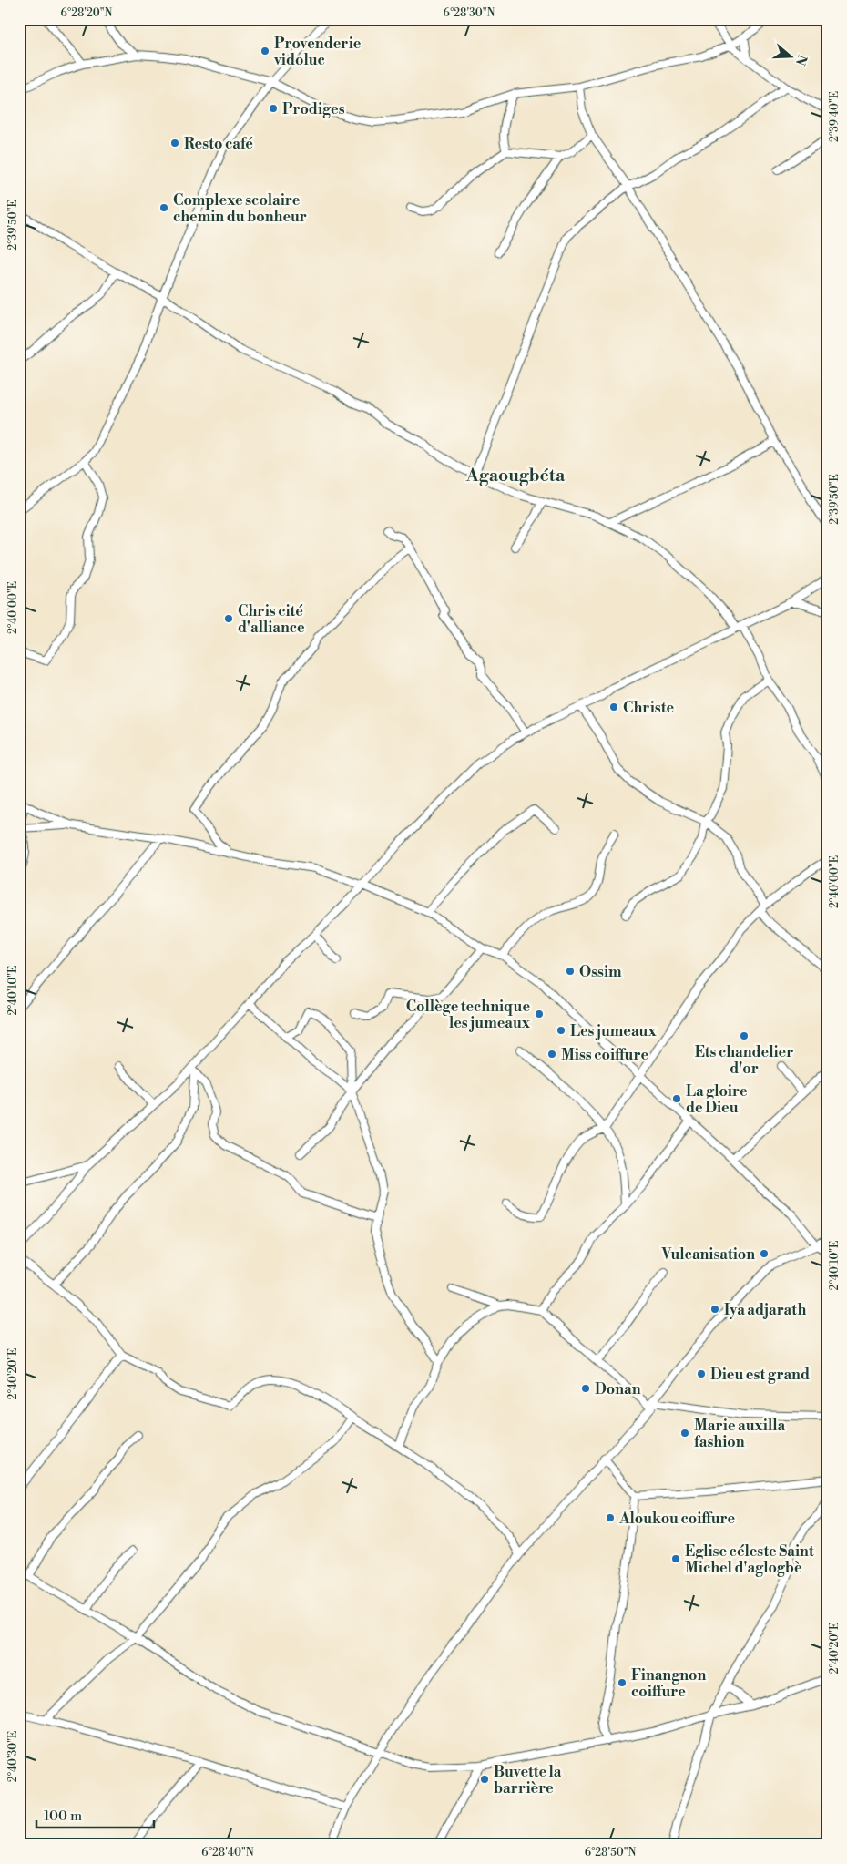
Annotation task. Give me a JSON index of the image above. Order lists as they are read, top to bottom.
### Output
{
  "districts": ["Agaougbéta"],
  "places": [
    "Provenderie vidoluc",
    "Prodiges",
    "Resto café",
    "Complexe scolaire chemin du bonheur",
    "Chris cité d'alliance",
    "Christe",
    "Ossim",
    "Collège technique les jumeaux",
    "Les jumeaux",
    "Ets chandelier d'or",
    "Miss coiffure",
    "La gloire de Dieu",
    "Vulcanisation",
    "Iya adjarath",
    "Dieu est grand",
    "Donan",
    "Marie auxilla fashion",
    "Aloukou coiffure",
    "Eglise céleste Saint Michel d'aglogbè",
    "Finangnon coiffure",
    "Buvette la barrière"
  ],
  "scale_bar": "100 m",
  "north": "right",
  "coordinates": [
    "6°28'20\"N",
    "6°28'30\"N",
    "2°39'40\"E",
    "2°39'50\"E",
    "2°40'00\"E",
    "2°40'10\"E",
    "2°40'20\"E",
    "2°40'30\"E",
    "6°28'40\"N",
    "6°28'50\"N"
  ]
}
